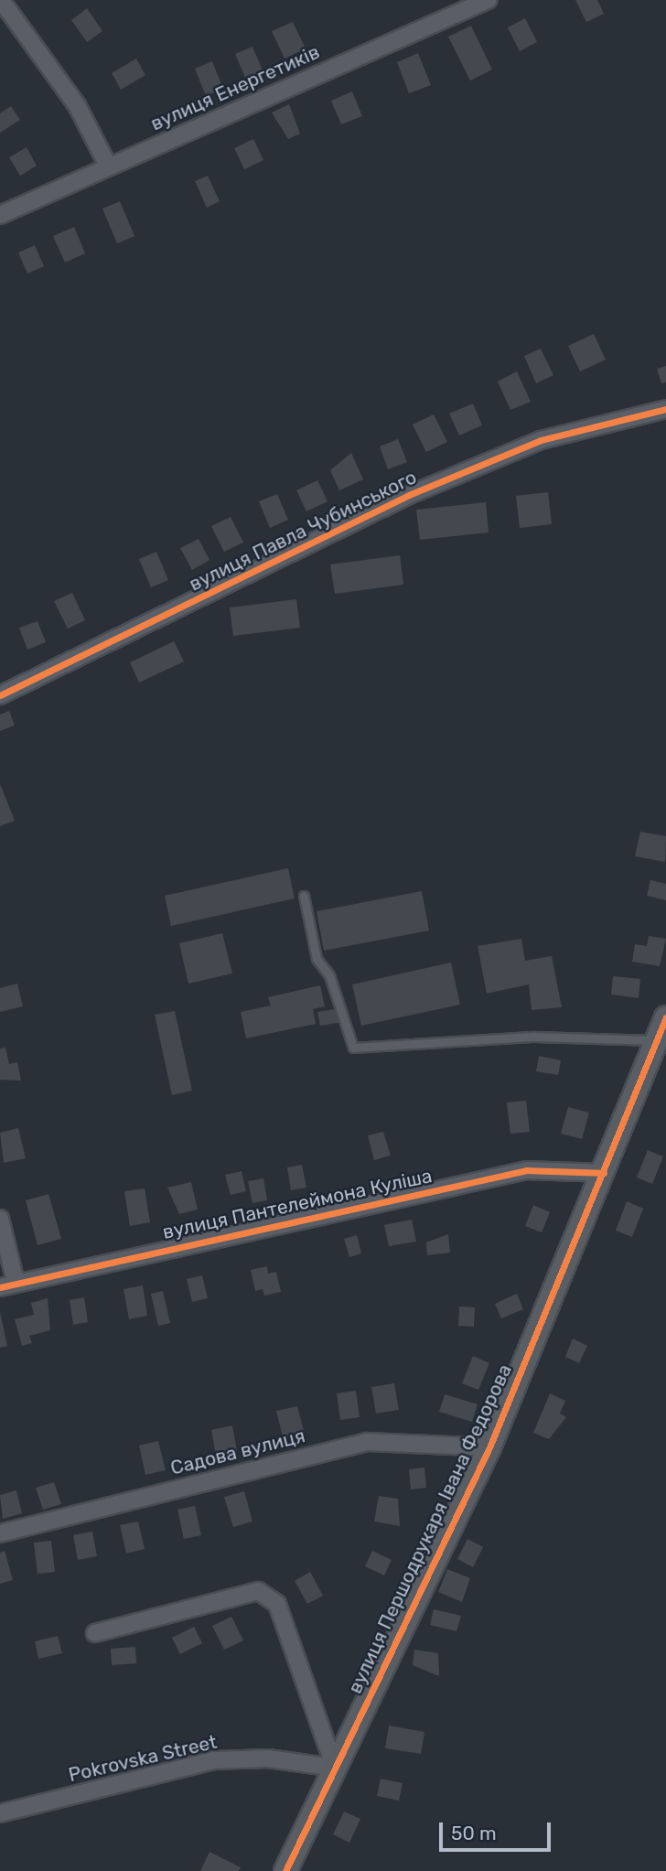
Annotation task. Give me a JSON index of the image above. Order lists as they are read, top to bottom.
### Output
{
  "streets": {
    "street": [
      "вулиця Енергетиків",
      "вулиця Павла Чубинського",
      "вулиця Пантелеймона Куліша",
      "Садова вулиця",
      "вулиця Першодрукаря Івана Федорова",
      "Pokrovska Street"
    ]
  },
  "crossings": [
    ["вулиця Пантелеймона Куліша", "вулиця Першодрукаря Івана Федорова"],
    ["Садова вулиця", "вулиця Першодрукаря Івана Федорова"],
    ["вулиця Першодрукаря Івана Федорова", "Pokrovska Street"]
  ],
  "scale_bar": "50 m"
}
